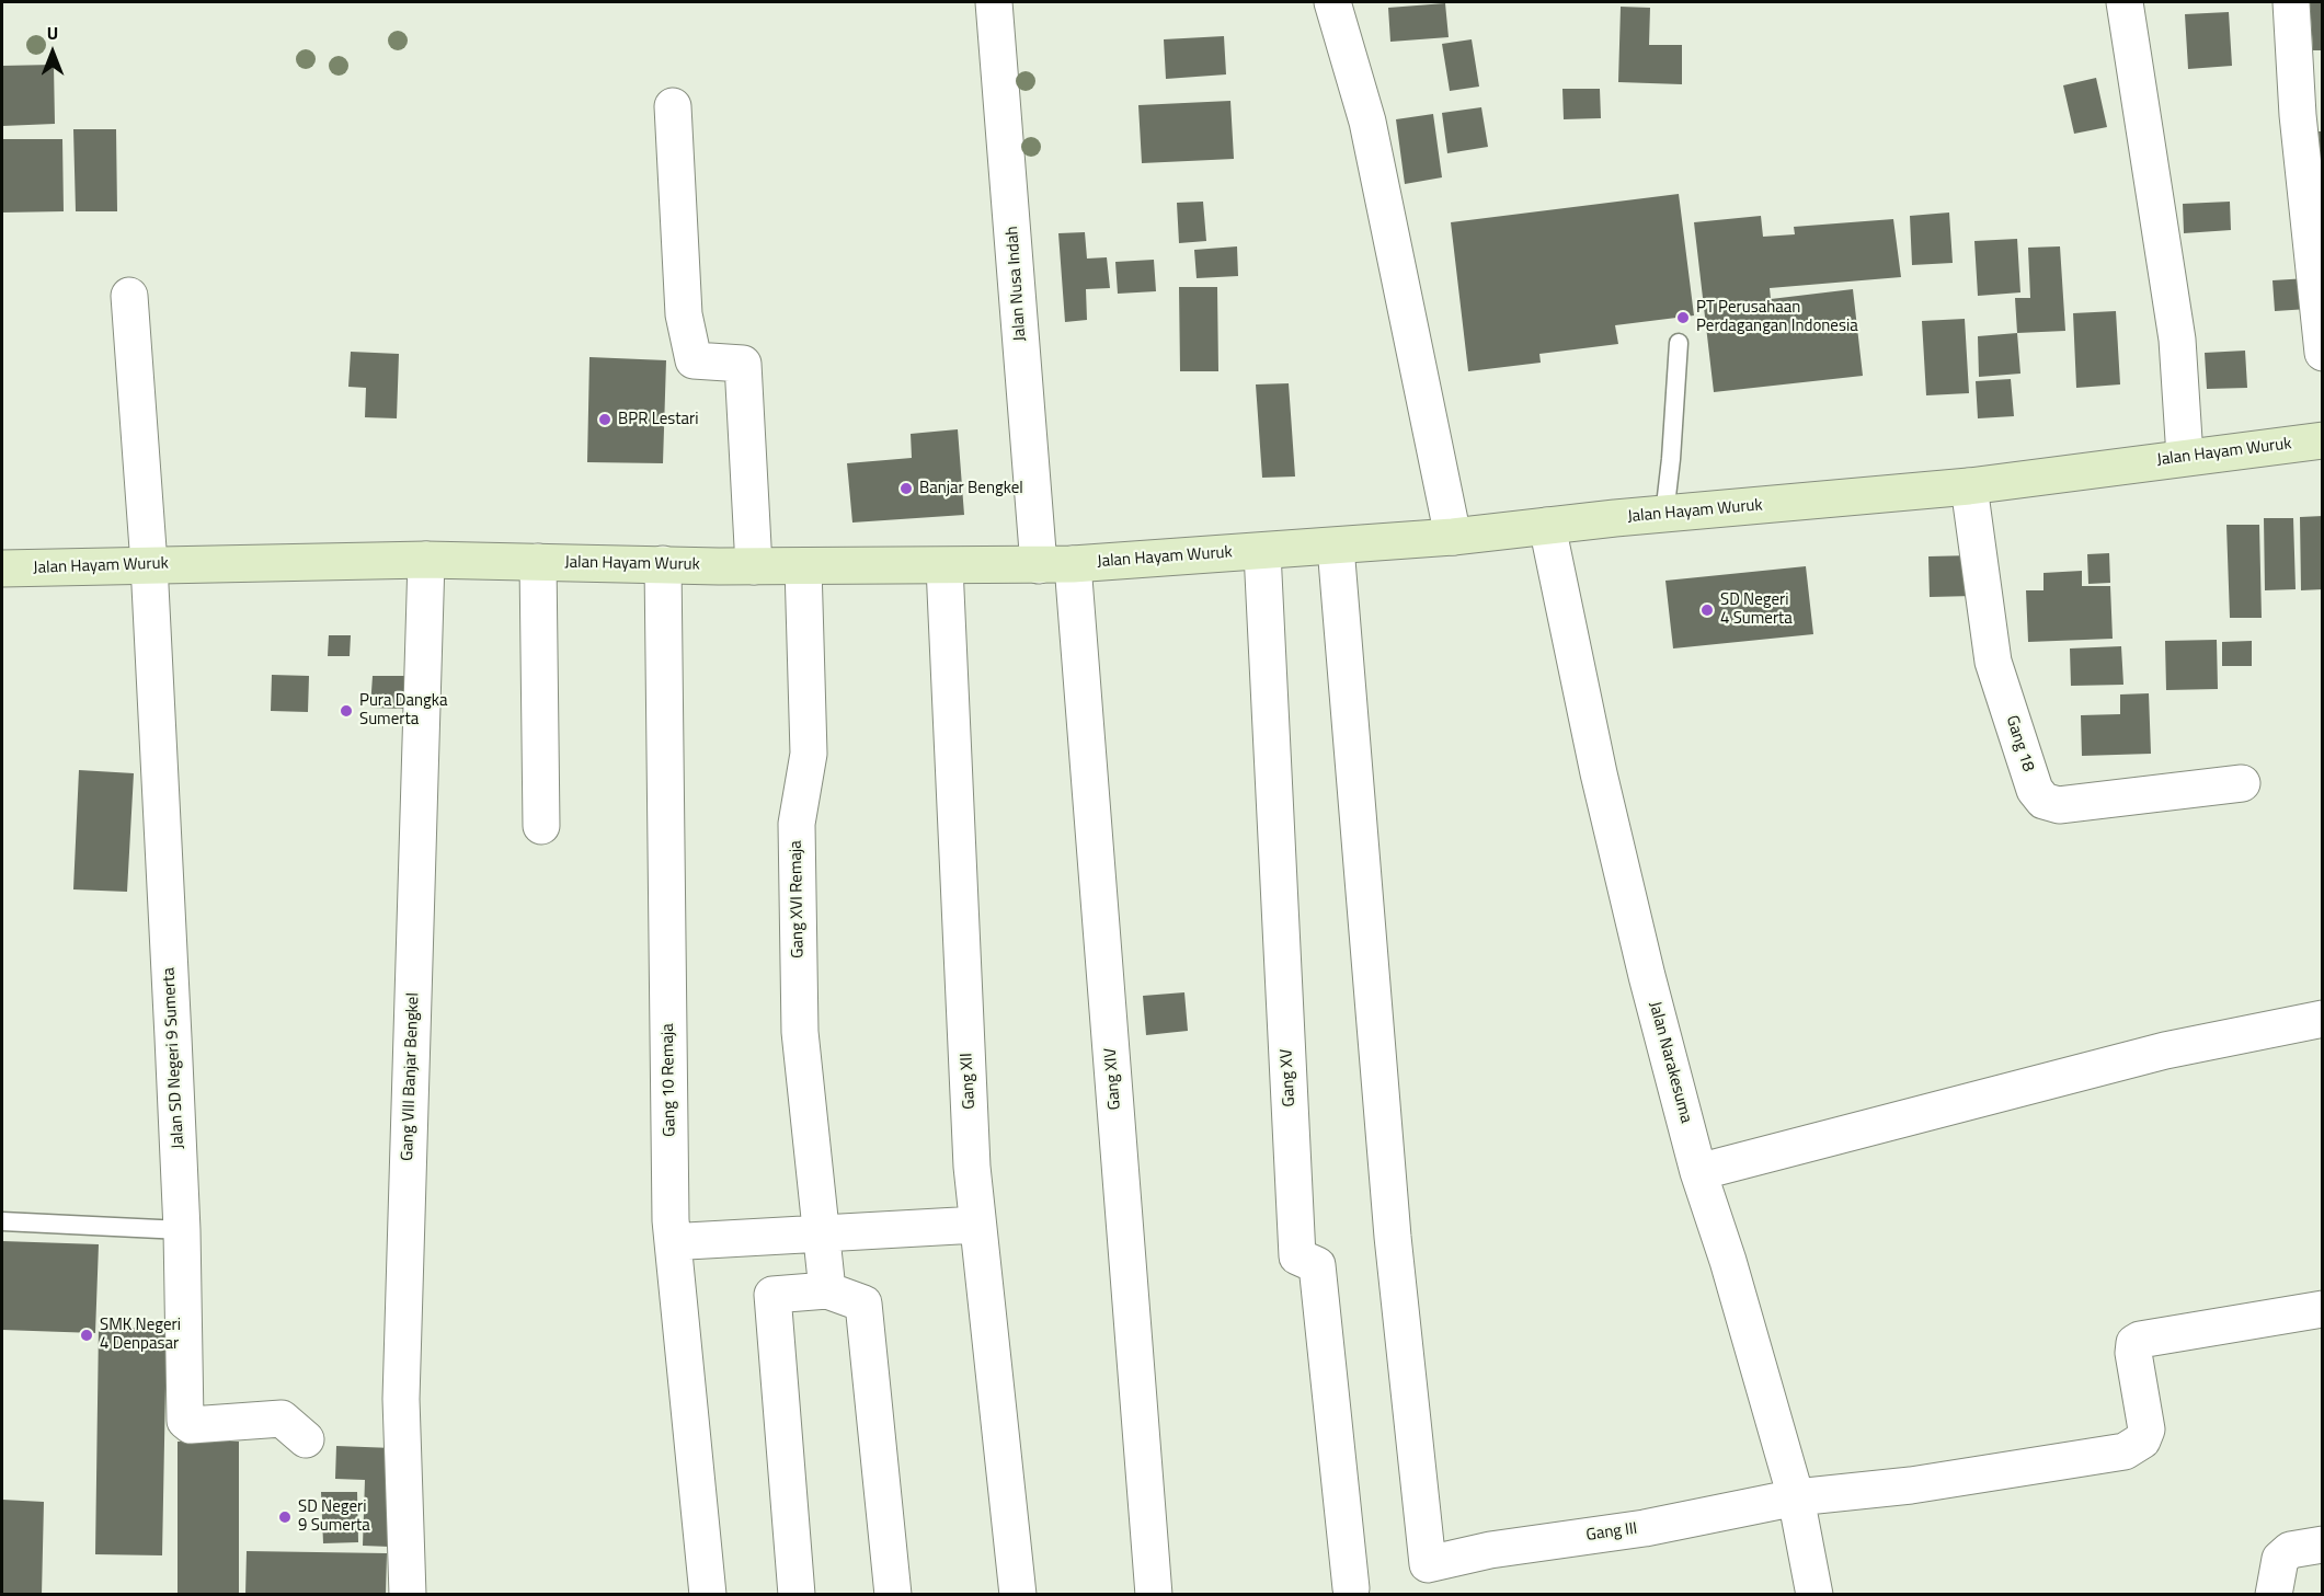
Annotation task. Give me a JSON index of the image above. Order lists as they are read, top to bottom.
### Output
{
  "streets": {
    "main road": ["Jalan Hayam Wuruk"],
    "street": [
      "Jalan Nusa Indah",
      "Gang 18",
      "Gang XVI Remaja",
      "Jalan SD Negeri 9 Sumerta",
      "Jalan Narakesuma",
      "Gang VIII Banjar Bengkel",
      "Gang XV",
      "Gang XIV",
      "Gang 10 Remaja",
      "Gang XII",
      "Gang III"
    ]
  },
  "crossings": [
    ["Jalan Nusa Indah", "Jalan Hayam Wuruk"],
    ["Jalan Nusa Indah", "Gang XIV"],
    ["Jalan Hayam Wuruk", "Gang 18"],
    ["Jalan Hayam Wuruk", "Gang XVI Remaja"],
    ["Jalan Hayam Wuruk", "Jalan SD Negeri 9 Sumerta"],
    ["Jalan Hayam Wuruk", "Jalan Narakesuma"],
    ["Jalan Hayam Wuruk", "Gang VIII Banjar Bengkel"],
    ["Jalan Hayam Wuruk", "Gang XV"],
    ["Jalan Hayam Wuruk", "Gang XIV"],
    ["Jalan Hayam Wuruk", "Gang 10 Remaja"],
    ["Jalan Hayam Wuruk", "Gang XII"],
    ["Jalan Hayam Wuruk", "Gang III"],
    ["Jalan Narakesuma", "Gang III"]
  ],
  "places": [
    "PT Perusahaan Perdagangan Indonesia",
    "BPR Lestari",
    "Banjar Bengkel",
    "SD Negeri 4 Sumerta",
    "Pura Dangka Sumerta",
    "SMK Negeri 4 Denpasar",
    "SD Negeri 9 Sumerta"
  ],
  "north": "top"
}
